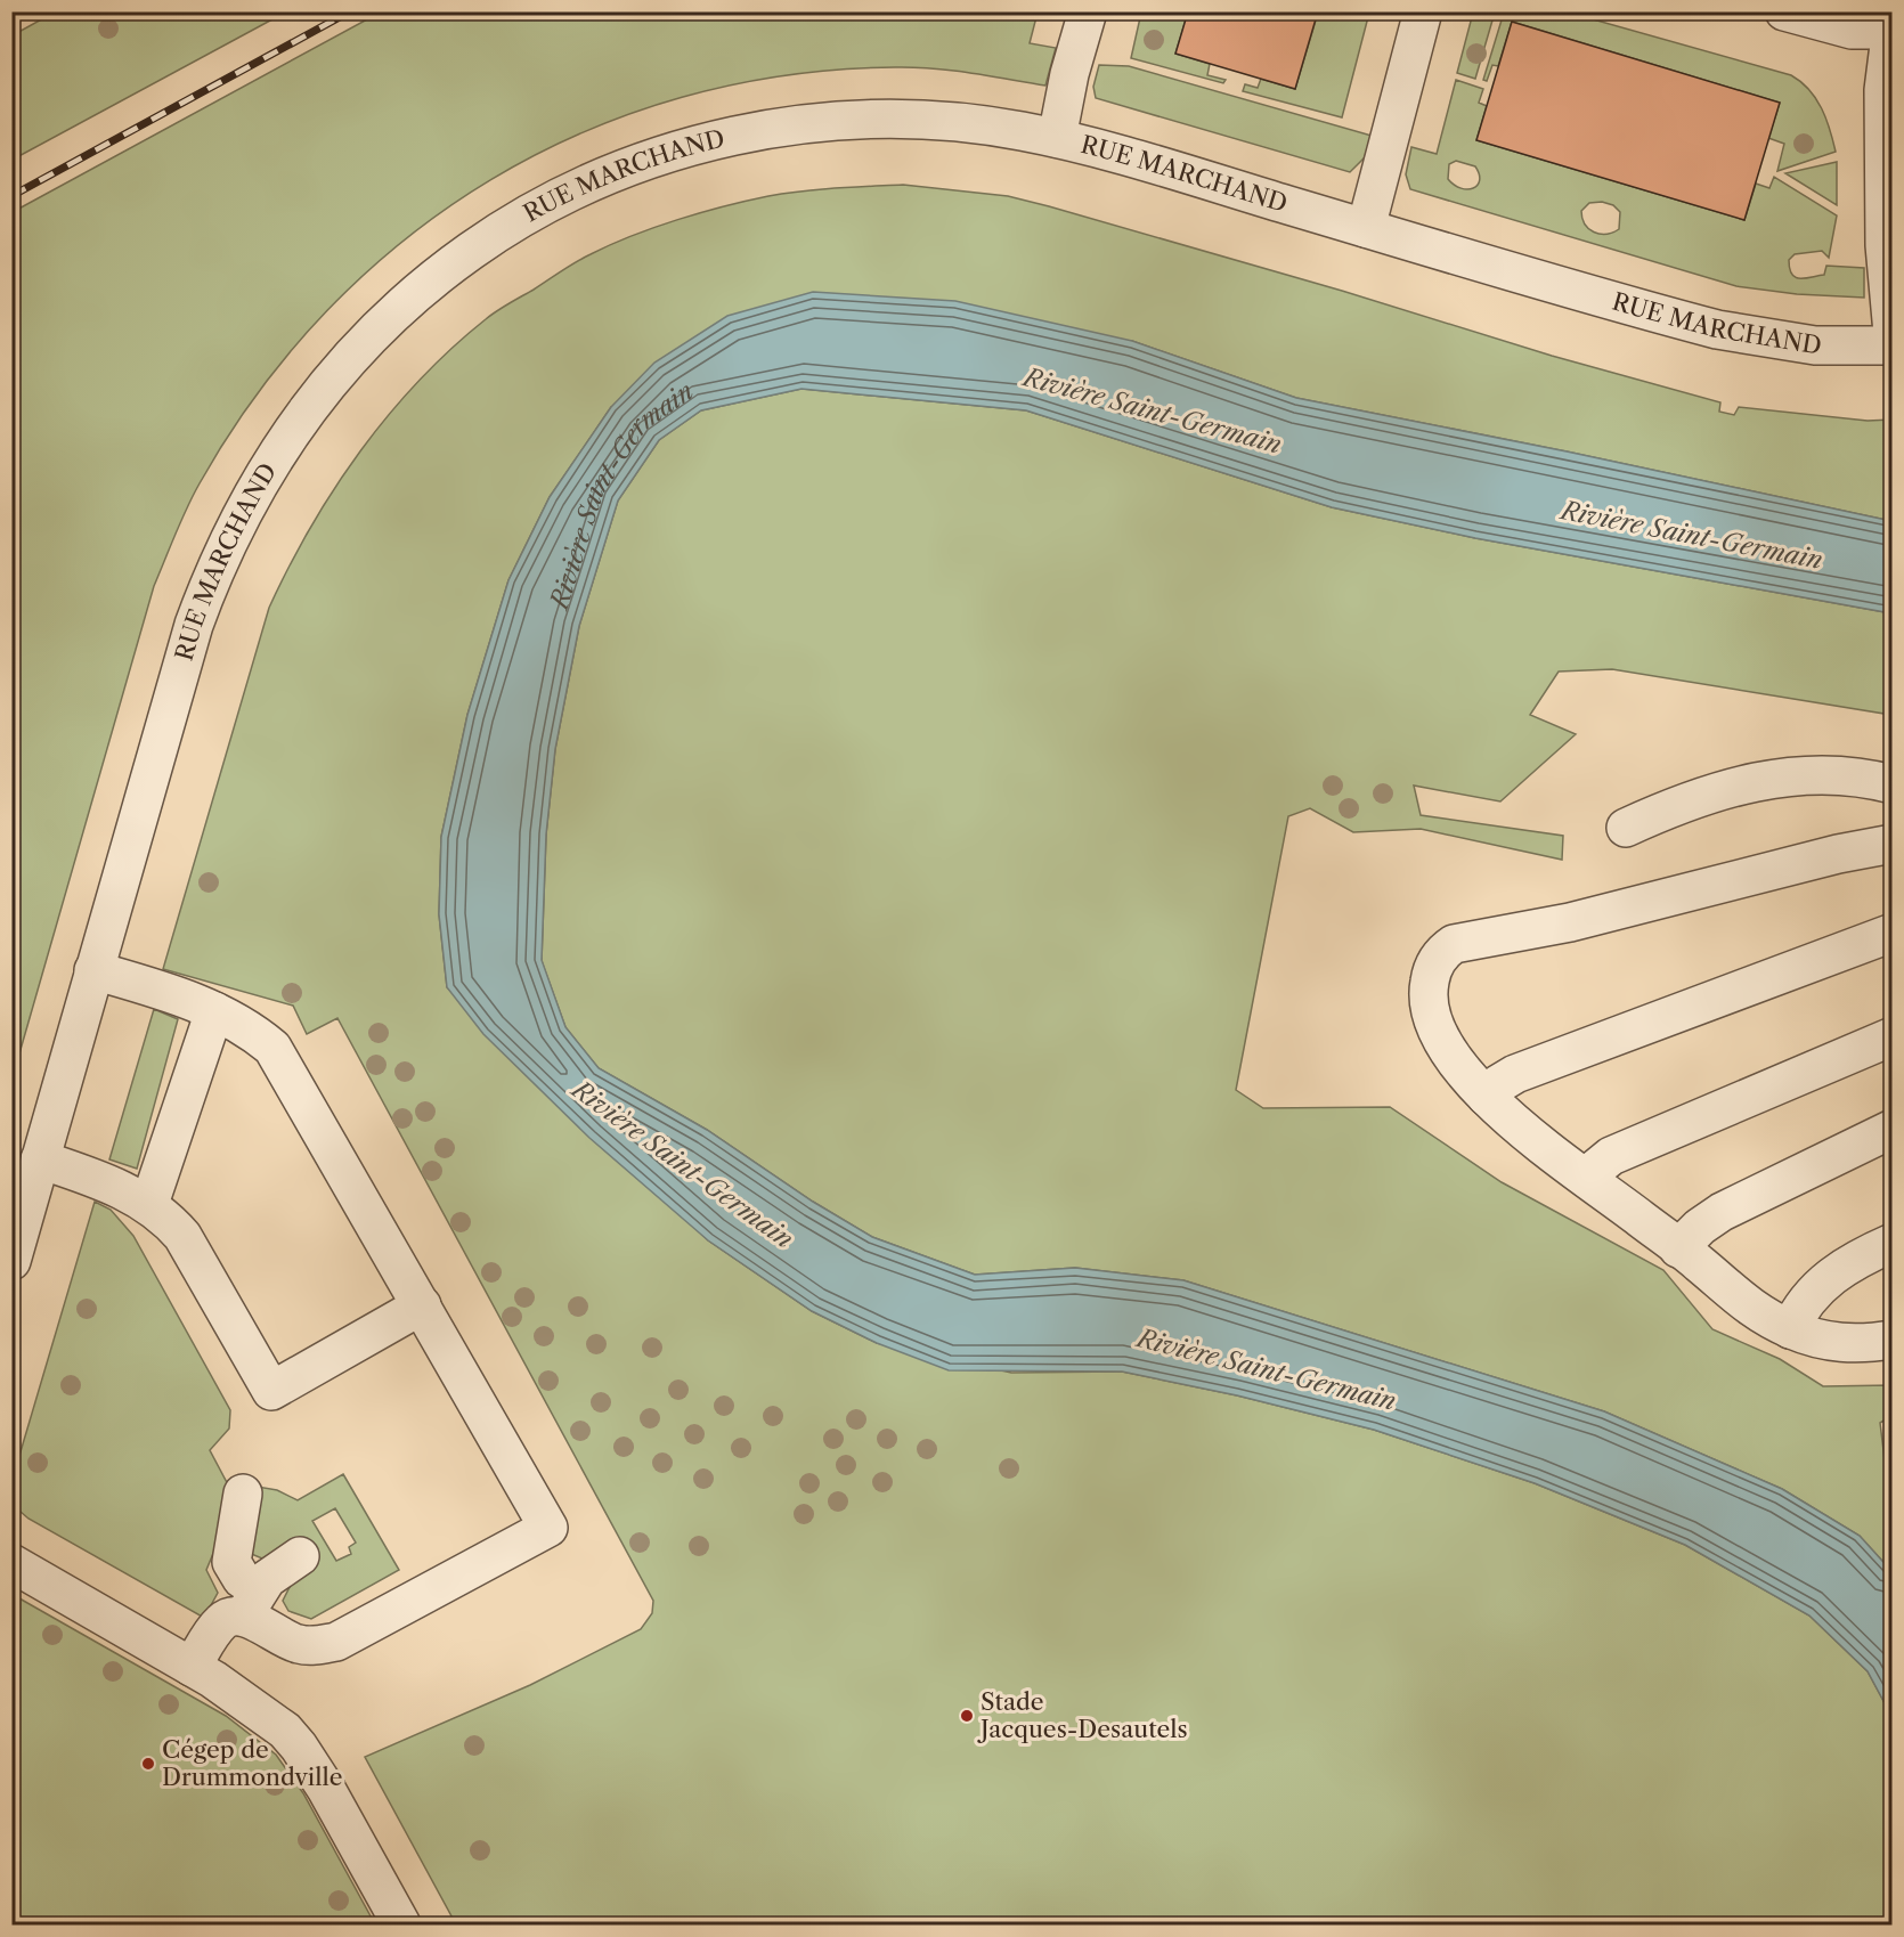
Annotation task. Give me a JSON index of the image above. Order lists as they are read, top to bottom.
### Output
{
  "streets": {
    "street": ["RUE MARCHAND"]
  },
  "water": ["Rivière Saint-Germain"],
  "places": ["Stade Jacques-Desautels", "Cégep de Drummondville"]
}
